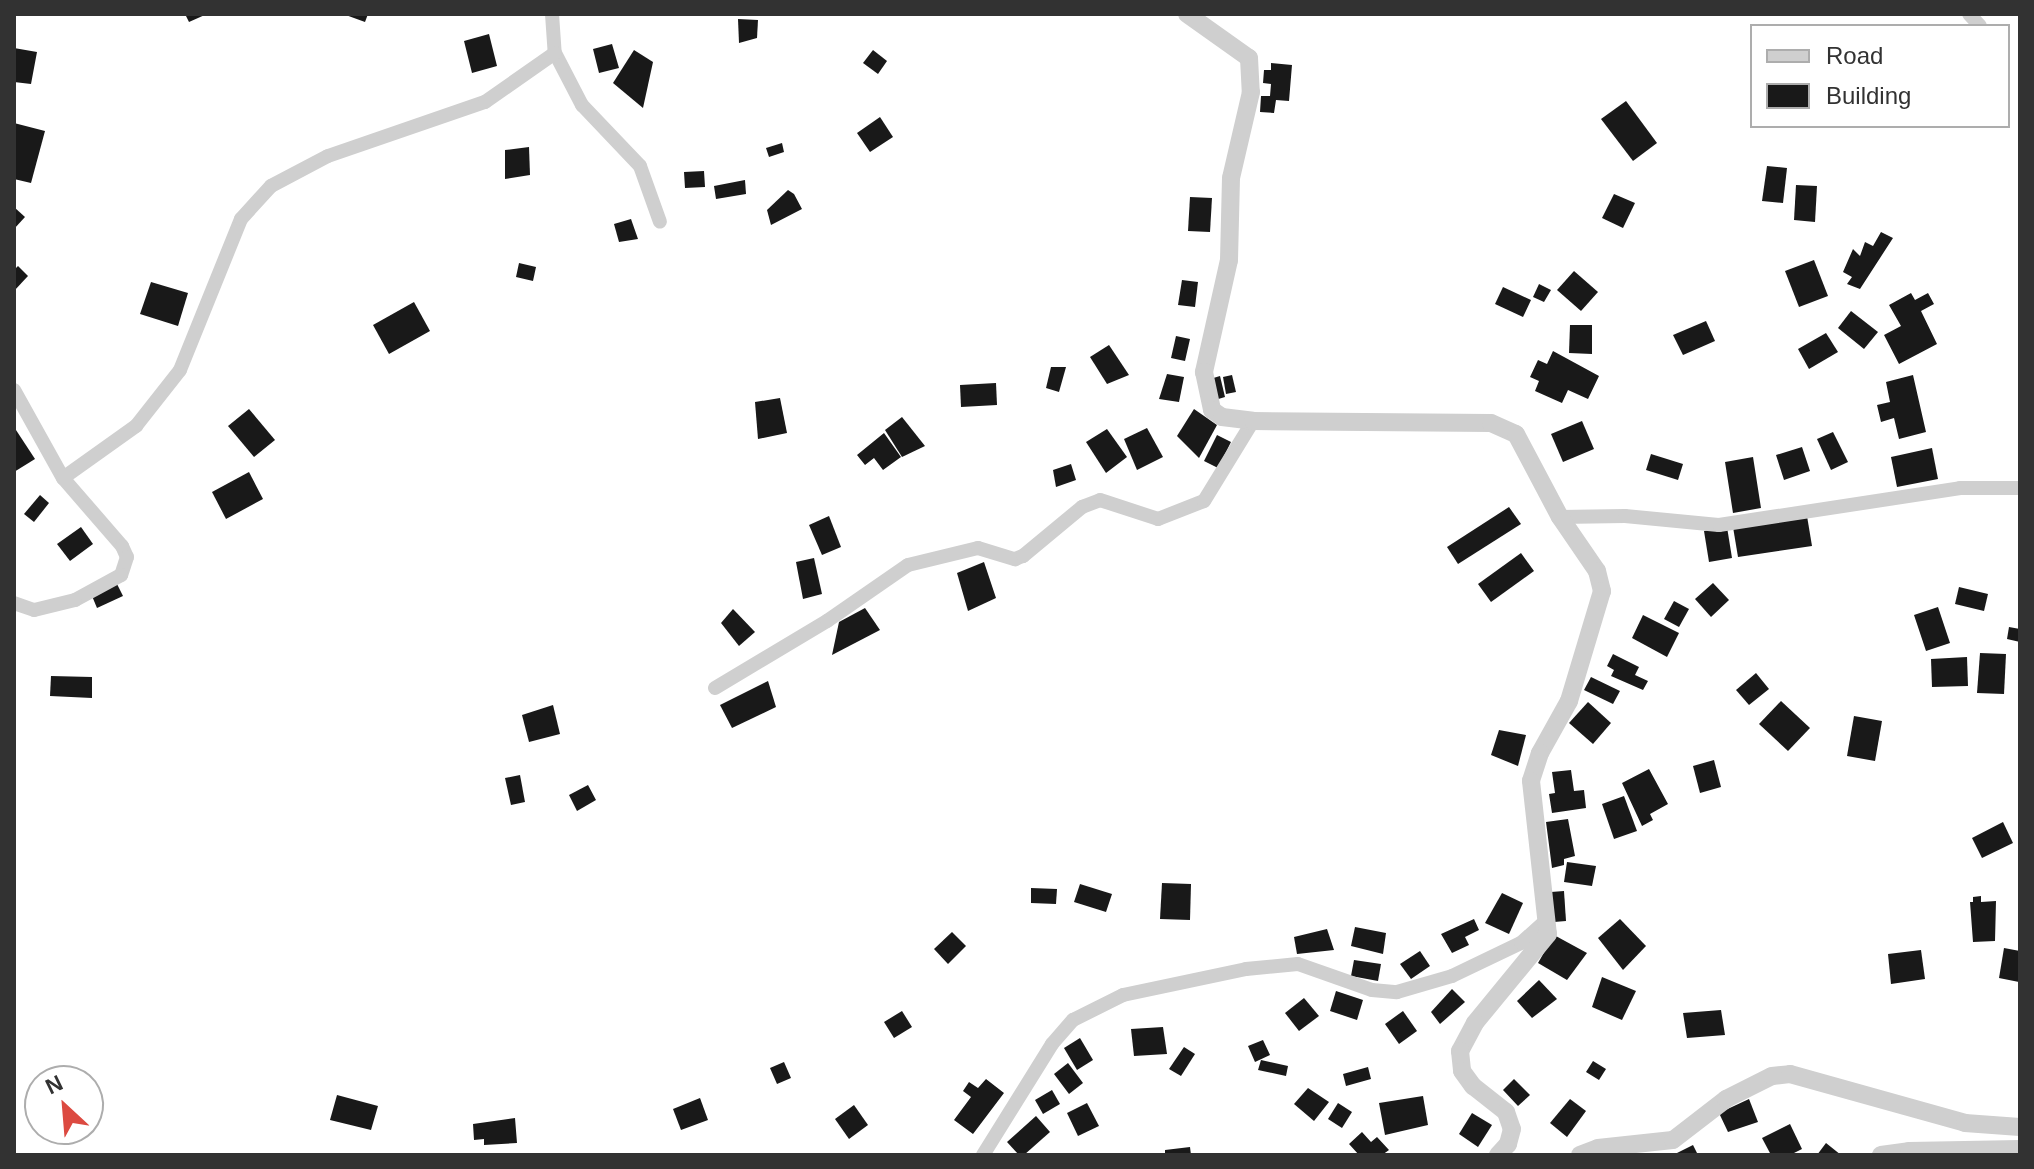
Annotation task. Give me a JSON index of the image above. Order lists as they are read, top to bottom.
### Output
{
  "legend": ["Road", "Building"],
  "north": "top left"
}
